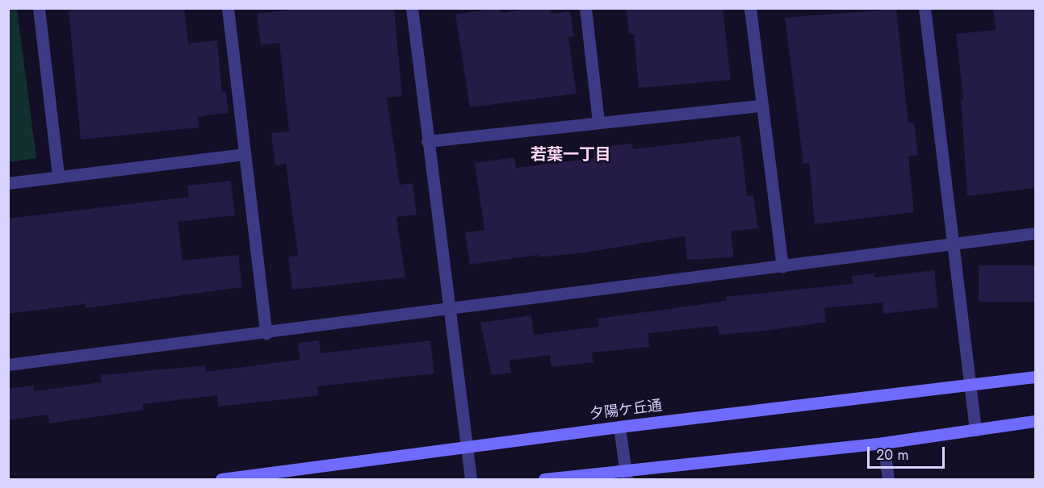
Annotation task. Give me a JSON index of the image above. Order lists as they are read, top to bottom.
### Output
{
  "streets": {
    "main road": ["夕陽ケ丘通"]
  },
  "districts": ["若葉一丁目"],
  "scale_bar": "20 m"
}
